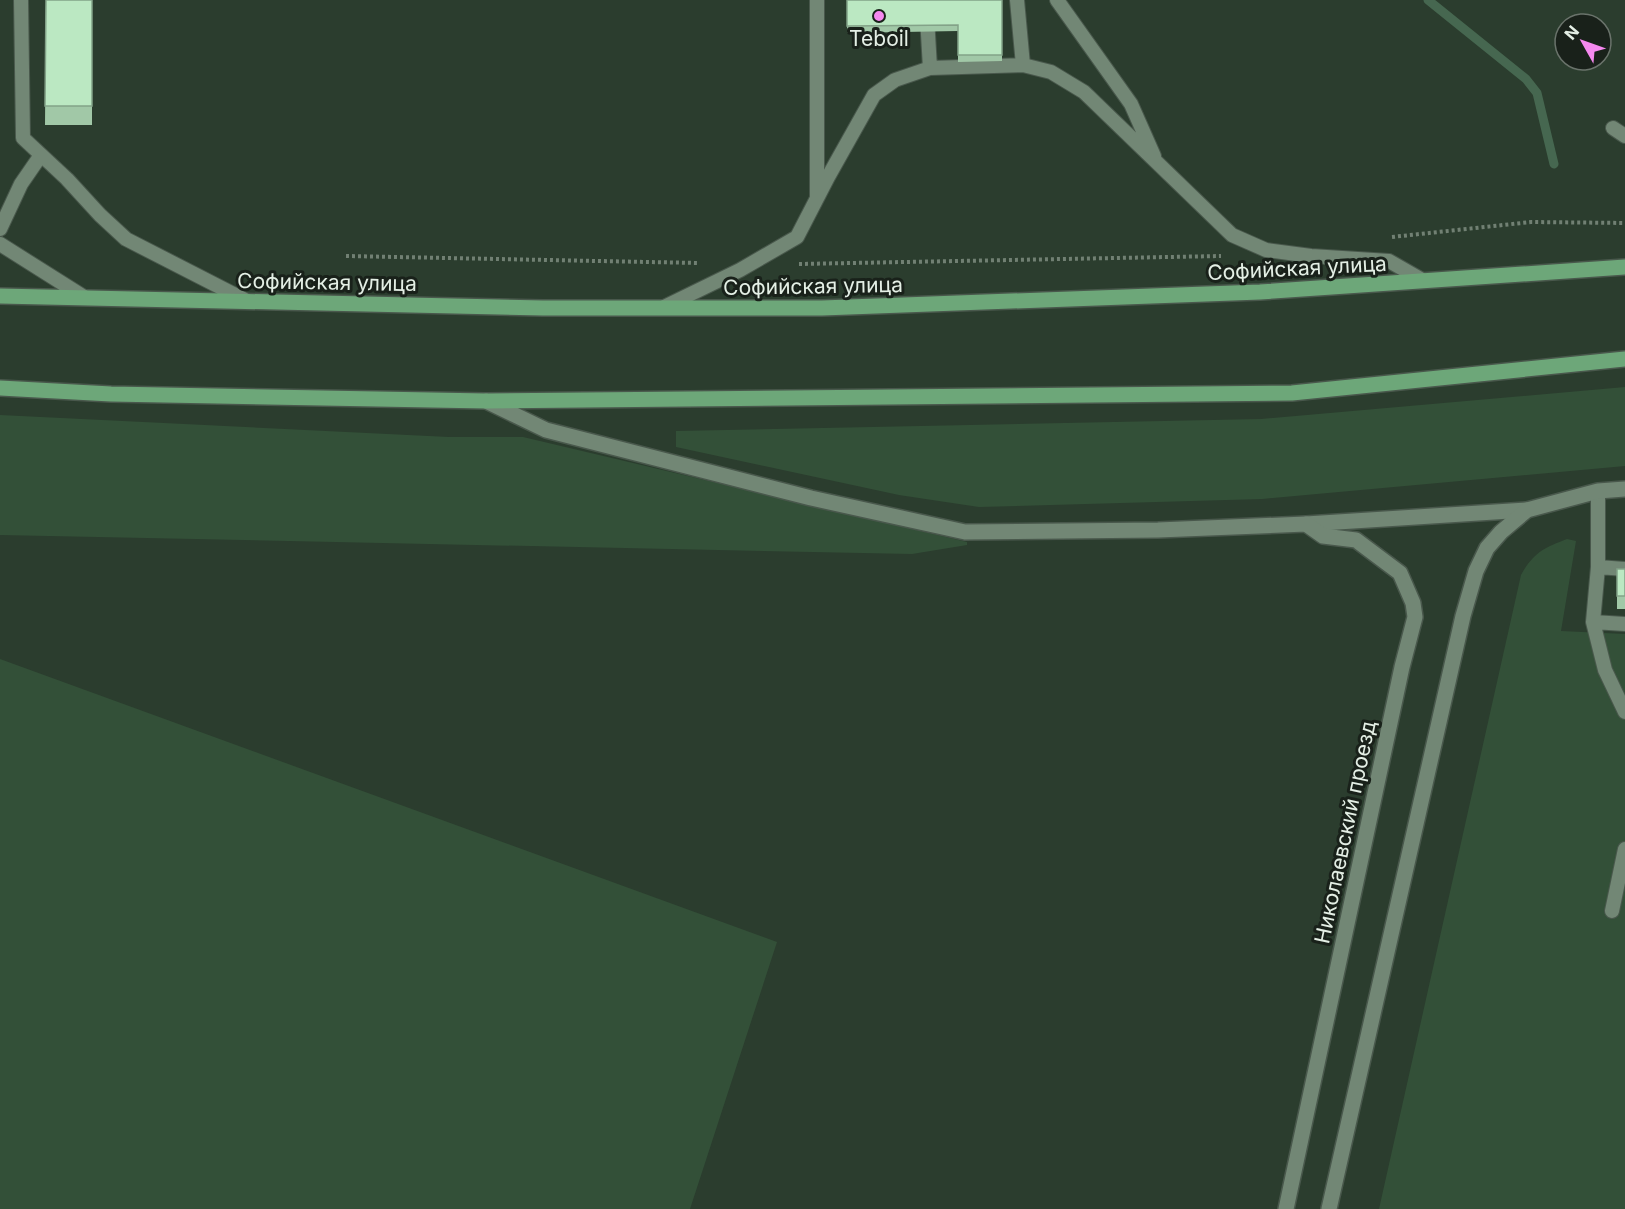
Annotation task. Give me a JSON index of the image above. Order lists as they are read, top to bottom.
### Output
{
  "streets": {
    "main road": ["Софийская улица"],
    "street": ["Николаевский проезд"]
  },
  "places": ["Teboil"],
  "north": "top left"
}
